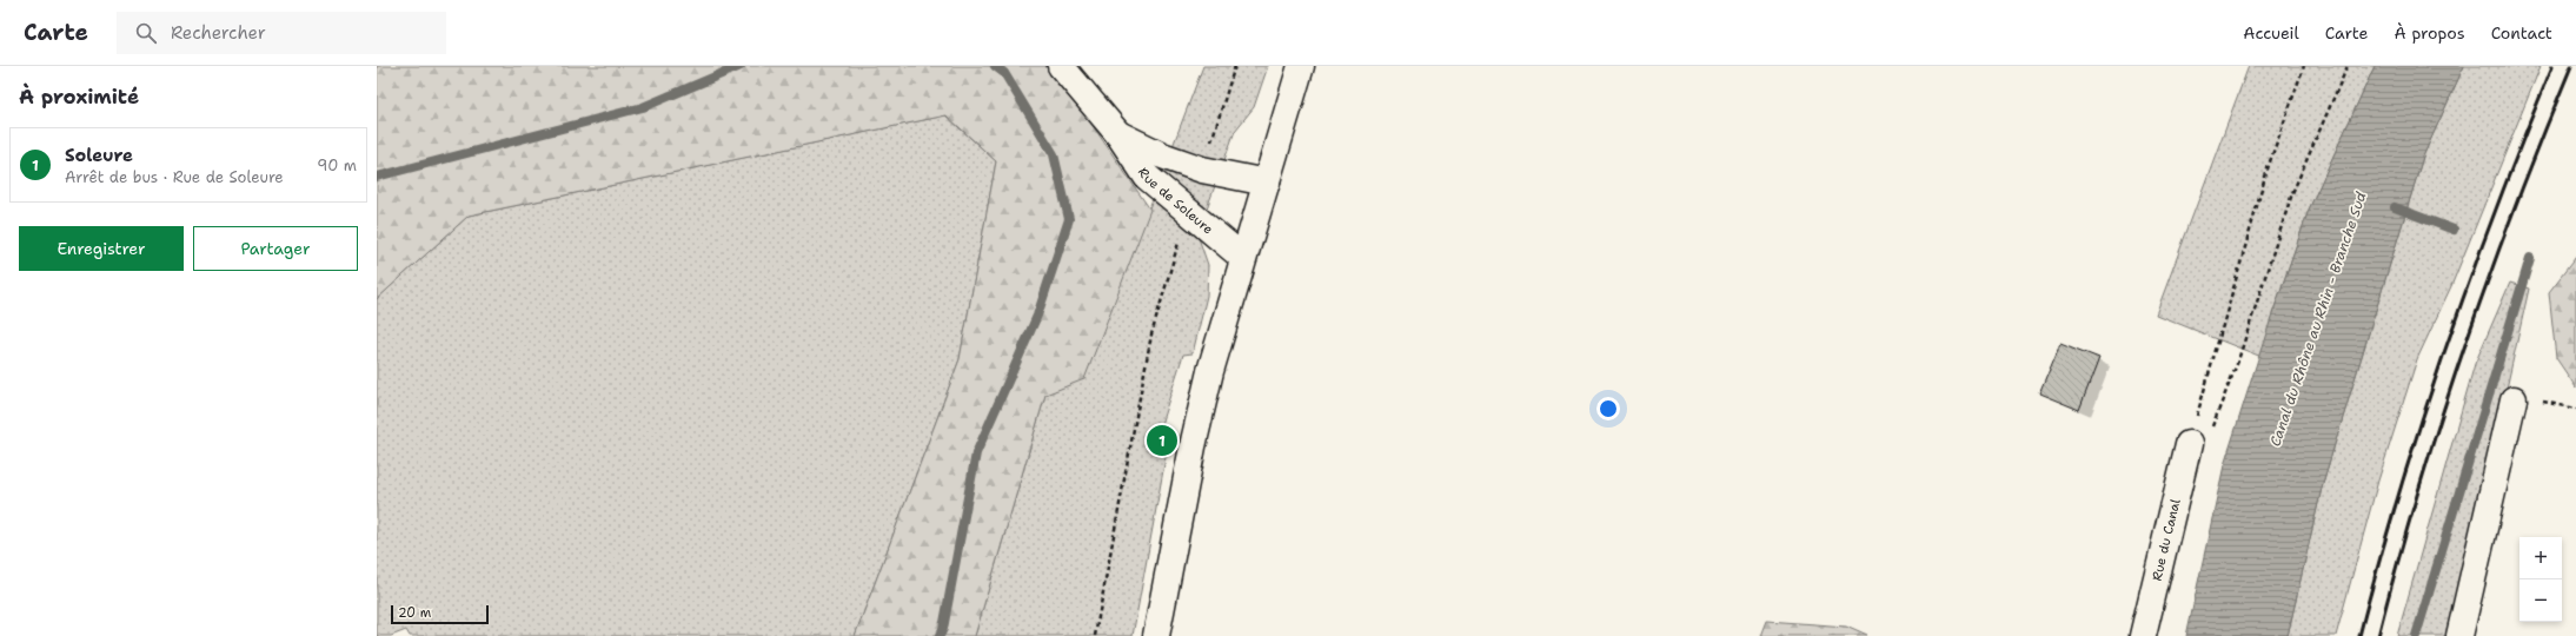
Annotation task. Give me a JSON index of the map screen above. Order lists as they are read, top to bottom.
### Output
{
  "streets": {
    "street": ["Rue de Soleure", "Rue du Canal"]
  },
  "water": ["Canal du Rhône au Rhin - Branche Sud"],
  "scale_bar": "20 m",
  "page": {
    "header": "Carte",
    "search": "Rechercher",
    "nav": [
      "Accueil",
      "Carte",
      "À propos",
      "Contact"
    ],
    "heading": "À proximité",
    "list": [
      {
        "mark": "1",
        "name": "Soleure",
        "note": "Arrêt de bus · Rue de Soleure",
        "value": "90 m"
      }
    ],
    "buttons": ["Enregistrer", "Partager"],
    "pins": "1",
    "map_buttons": ["+", "−"],
    "scale": "20 m"
  }
}
